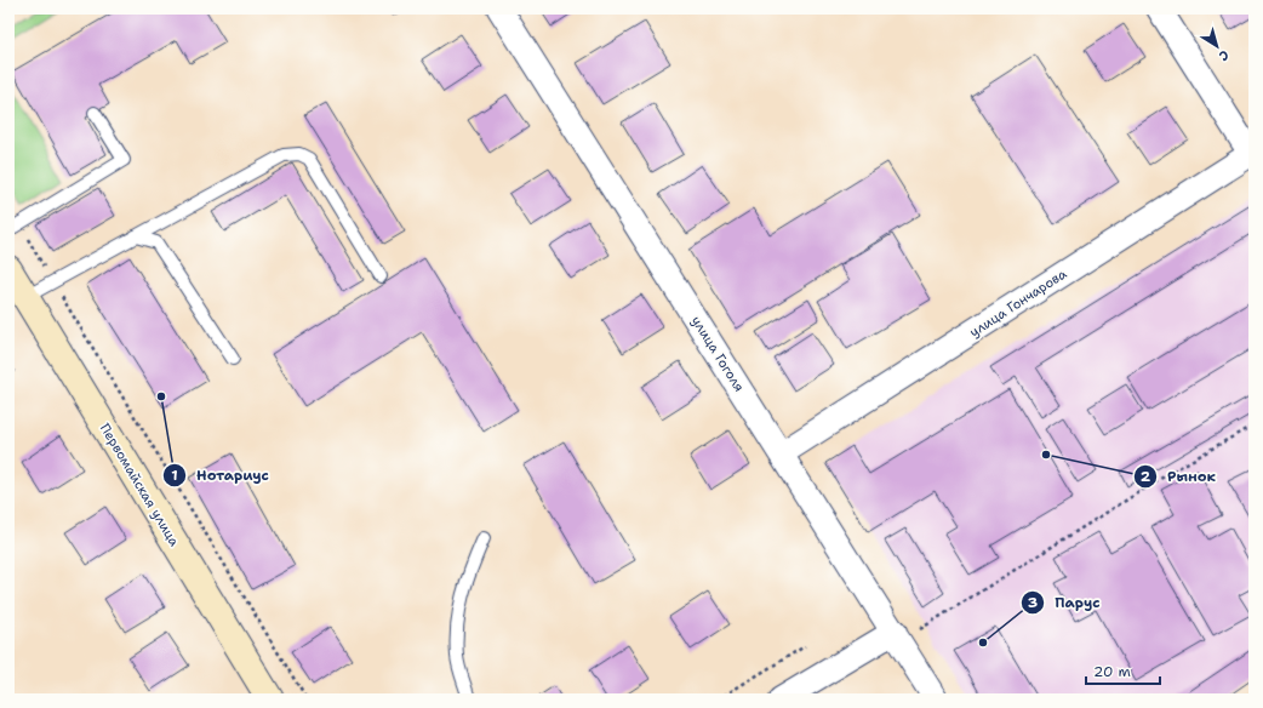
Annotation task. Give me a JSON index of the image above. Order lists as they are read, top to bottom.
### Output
{
  "streets": {
    "main road": ["Первомайская улица"],
    "street": ["улица Гончарова", "улица Гоголя"]
  },
  "crossings": [
    ["улица Гончарова", "улица Гоголя"]
  ],
  "places": ["Нотариус", "Рынок", "Парус"],
  "scale_bar": "20 m",
  "north": "bottom right"
}
